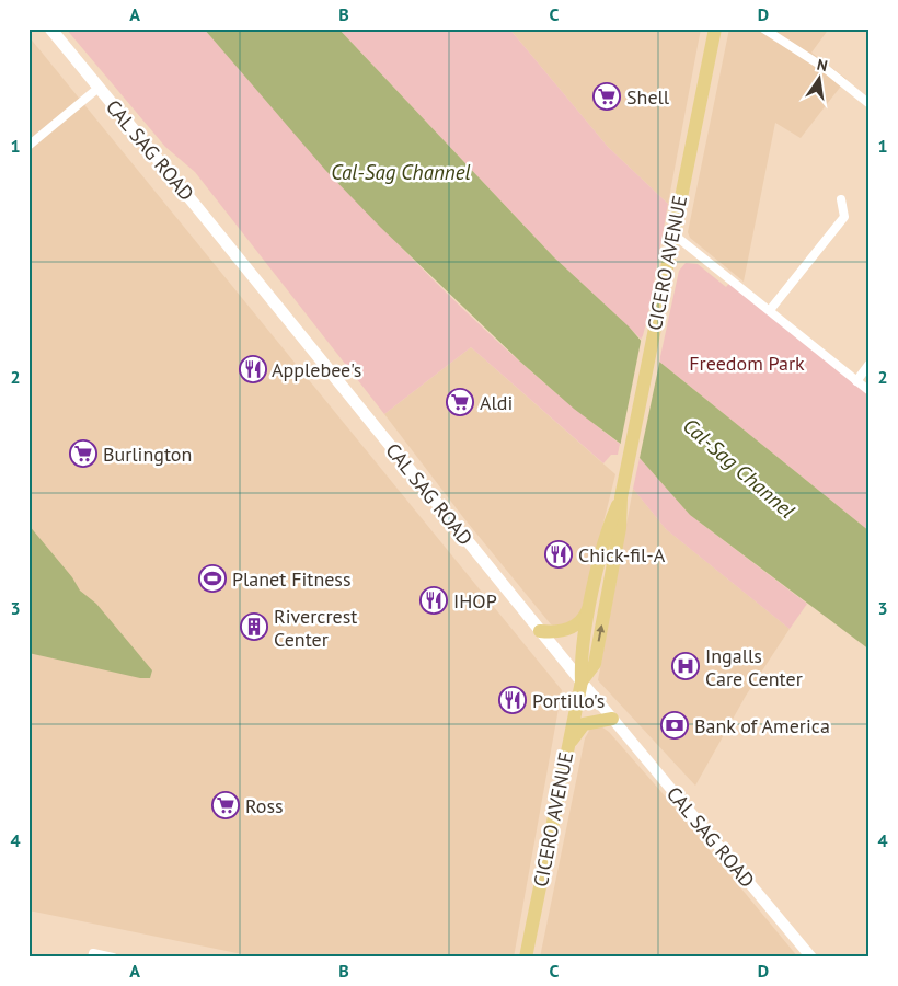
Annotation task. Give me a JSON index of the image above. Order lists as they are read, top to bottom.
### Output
{
  "streets": {
    "main road": ["CAL SAG ROAD", "CICERO AVENUE"]
  },
  "crossings": [
    ["CAL SAG ROAD", "CICERO AVENUE"]
  ],
  "water": ["Cal-Sag Channel"],
  "parks": ["Freedom Park"],
  "places": {
    "supermarket": [
      "Shell",
      "Aldi",
      "Burlington",
      "Ross"
    ],
    "restaurant": [
      "Applebee's",
      "Chick-fil-A",
      "IHOP",
      "Portillo's"
    ],
    "sports": ["Planet Fitness"],
    "building": ["Rivercrest Center"],
    "hospital": ["Ingalls Care Center"],
    "bank": ["Bank of America"]
  },
  "north": "top",
  "grid": {
    "columns": [
      "A",
      "B",
      "C",
      "D"
    ],
    "rows": [
      "1",
      "2",
      "3",
      "4"
    ]
  }
}
